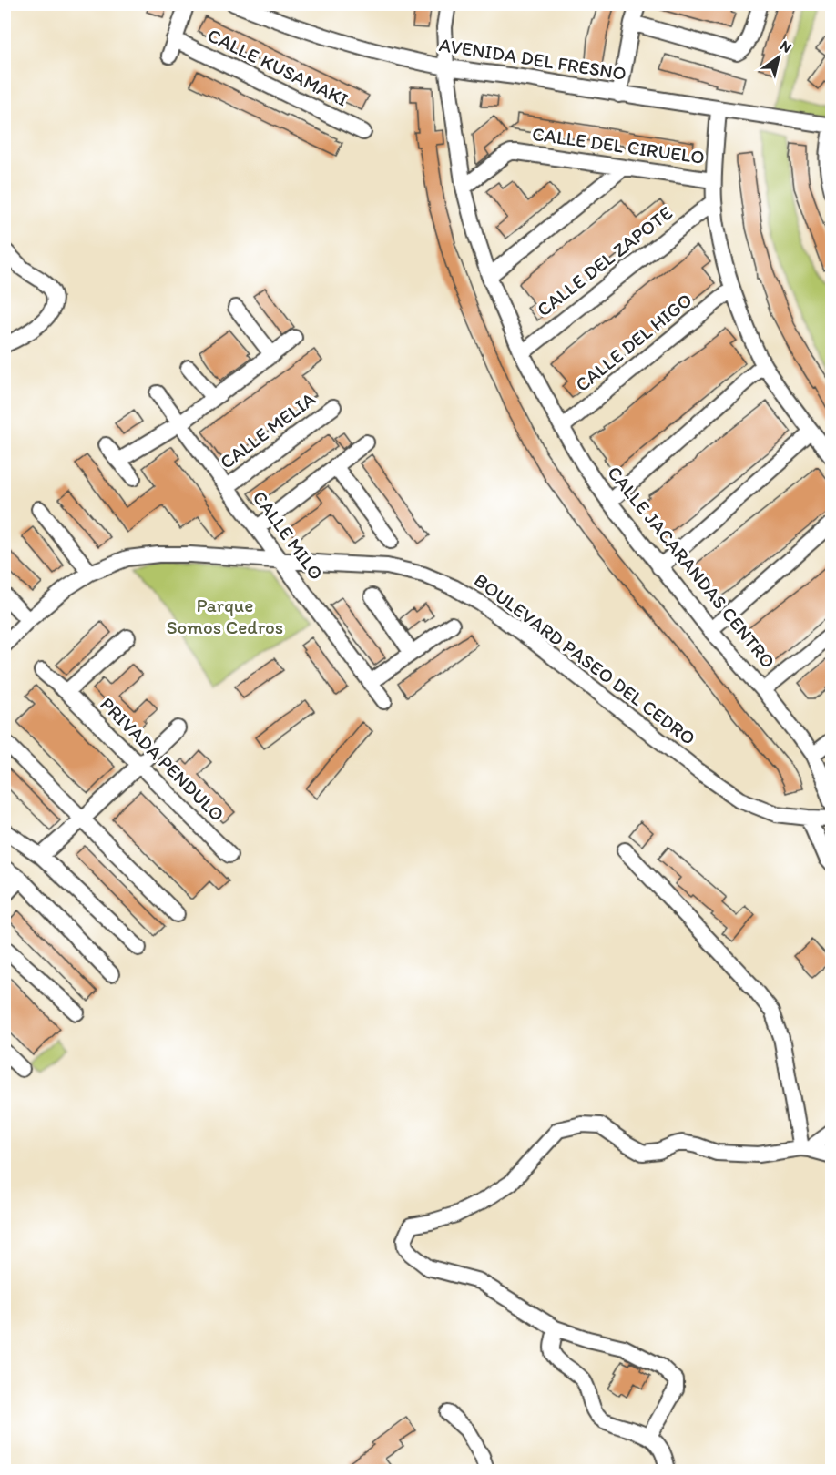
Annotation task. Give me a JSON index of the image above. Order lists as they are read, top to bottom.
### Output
{
  "streets": {
    "street": [
      "AVENIDA DEL FRESNO",
      "CALLE KUSAMAKI",
      "CALLE DEL CIRUELO",
      "CALLE DEL ZAPOTE",
      "CALLE DEL HIGO",
      "CALLE MELIA",
      "CALLE MILO",
      "CALLE JACARANDAS CENTRO",
      "BOULEVARD PASEO DEL CEDRO",
      "PRIVADA PENDULO"
    ]
  },
  "crossings": [
    ["AVENIDA DEL FRESNO", "CALLE JACARANDAS CENTRO"],
    ["CALLE DEL CIRUELO", "CALLE JACARANDAS CENTRO"],
    ["CALLE DEL ZAPOTE", "CALLE JACARANDAS CENTRO"],
    ["CALLE DEL HIGO", "CALLE JACARANDAS CENTRO"],
    ["CALLE MELIA", "CALLE MILO"],
    ["CALLE MILO", "BOULEVARD PASEO DEL CEDRO"]
  ],
  "parks": ["Parque Somos Cedros"],
  "north": "top right"
}
